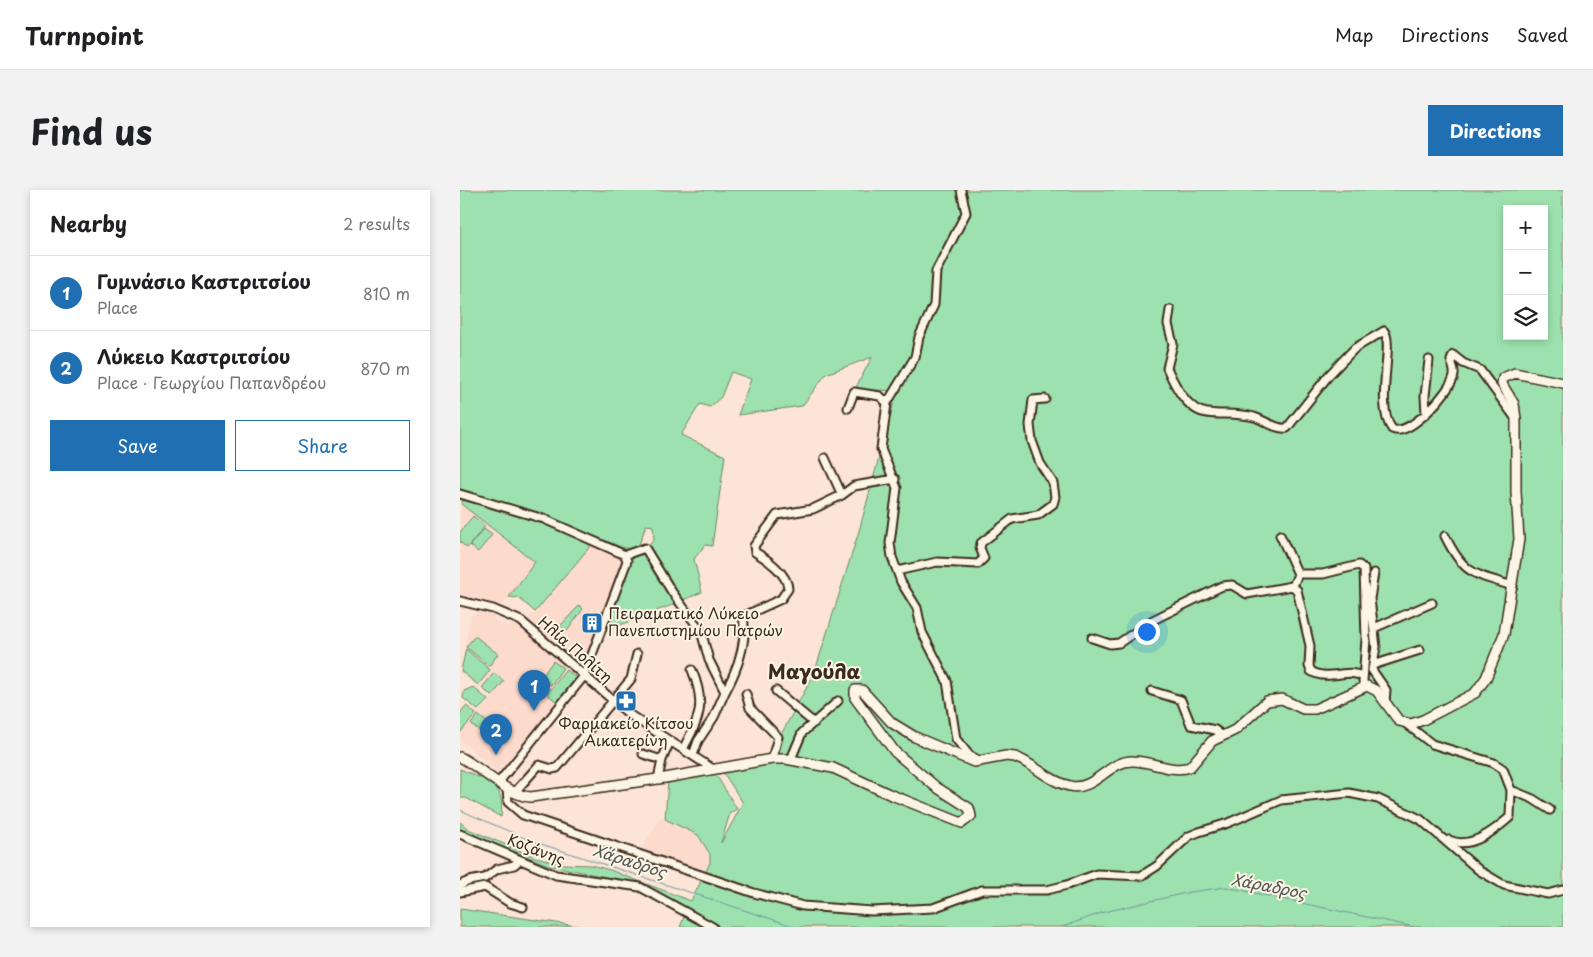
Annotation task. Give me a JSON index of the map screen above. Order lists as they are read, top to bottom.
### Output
{
  "streets": {
    "street": ["Ηλία Πολίτη", "Κοζάνης"]
  },
  "districts": ["Μαγούλα"],
  "water": ["Χάραδρος"],
  "places": {
    "building": ["Πειραματικό Λύκειο Πανεπιστημίου Πατρών"],
    "pharmacy": ["Φαρμακείο Κίτσου Αικατερίνη"]
  },
  "page": {
    "header": "Turnpoint",
    "nav": ["Map", "Directions", "Saved"],
    "title": "Find us",
    "buttons": [
      "Directions",
      ["Save", "Share"]
    ],
    "heading": ["Nearby", "2 results"],
    "map_buttons": ["+", "−"],
    "list": [
      {
        "mark": "1",
        "name": "Γυμνάσιο Καστριτσίου",
        "note": "Place",
        "value": "810 m"
      },
      {
        "mark": "2",
        "name": "Λύκειο Καστριτσίου",
        "note": "Place · Γεωργίου Παπανδρέου",
        "value": "870 m"
      }
    ],
    "pins": ["1", "2"]
  }
}
